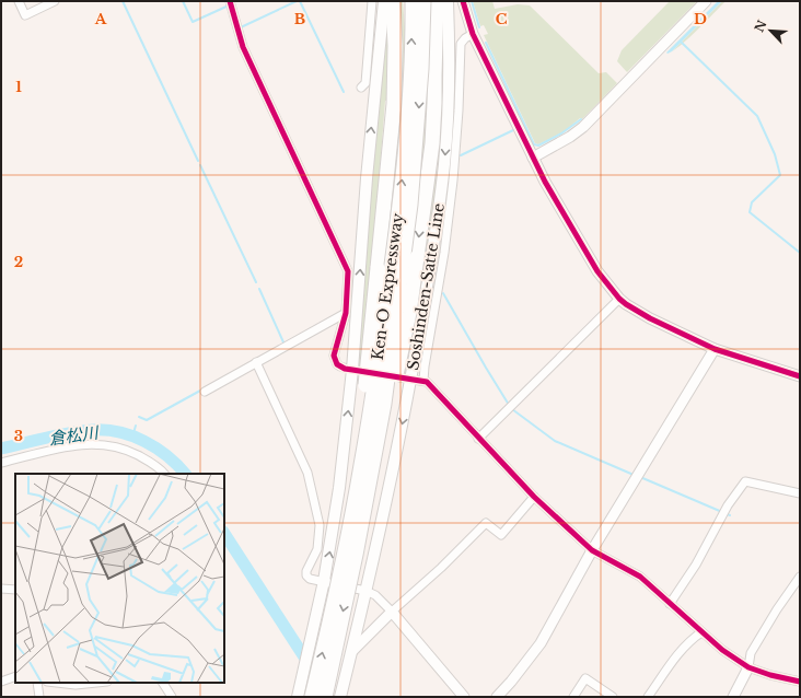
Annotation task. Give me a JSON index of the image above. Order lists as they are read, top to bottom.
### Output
{
  "streets": {
    "highway": ["Ken-O Expressway"],
    "main road": ["Soshinden-Satte Line"]
  },
  "water": ["倉松川"],
  "north": "top left",
  "grid": {
    "columns": [
      "A",
      "B",
      "C",
      "D"
    ],
    "rows": ["1", "2", "3"]
  }
}
